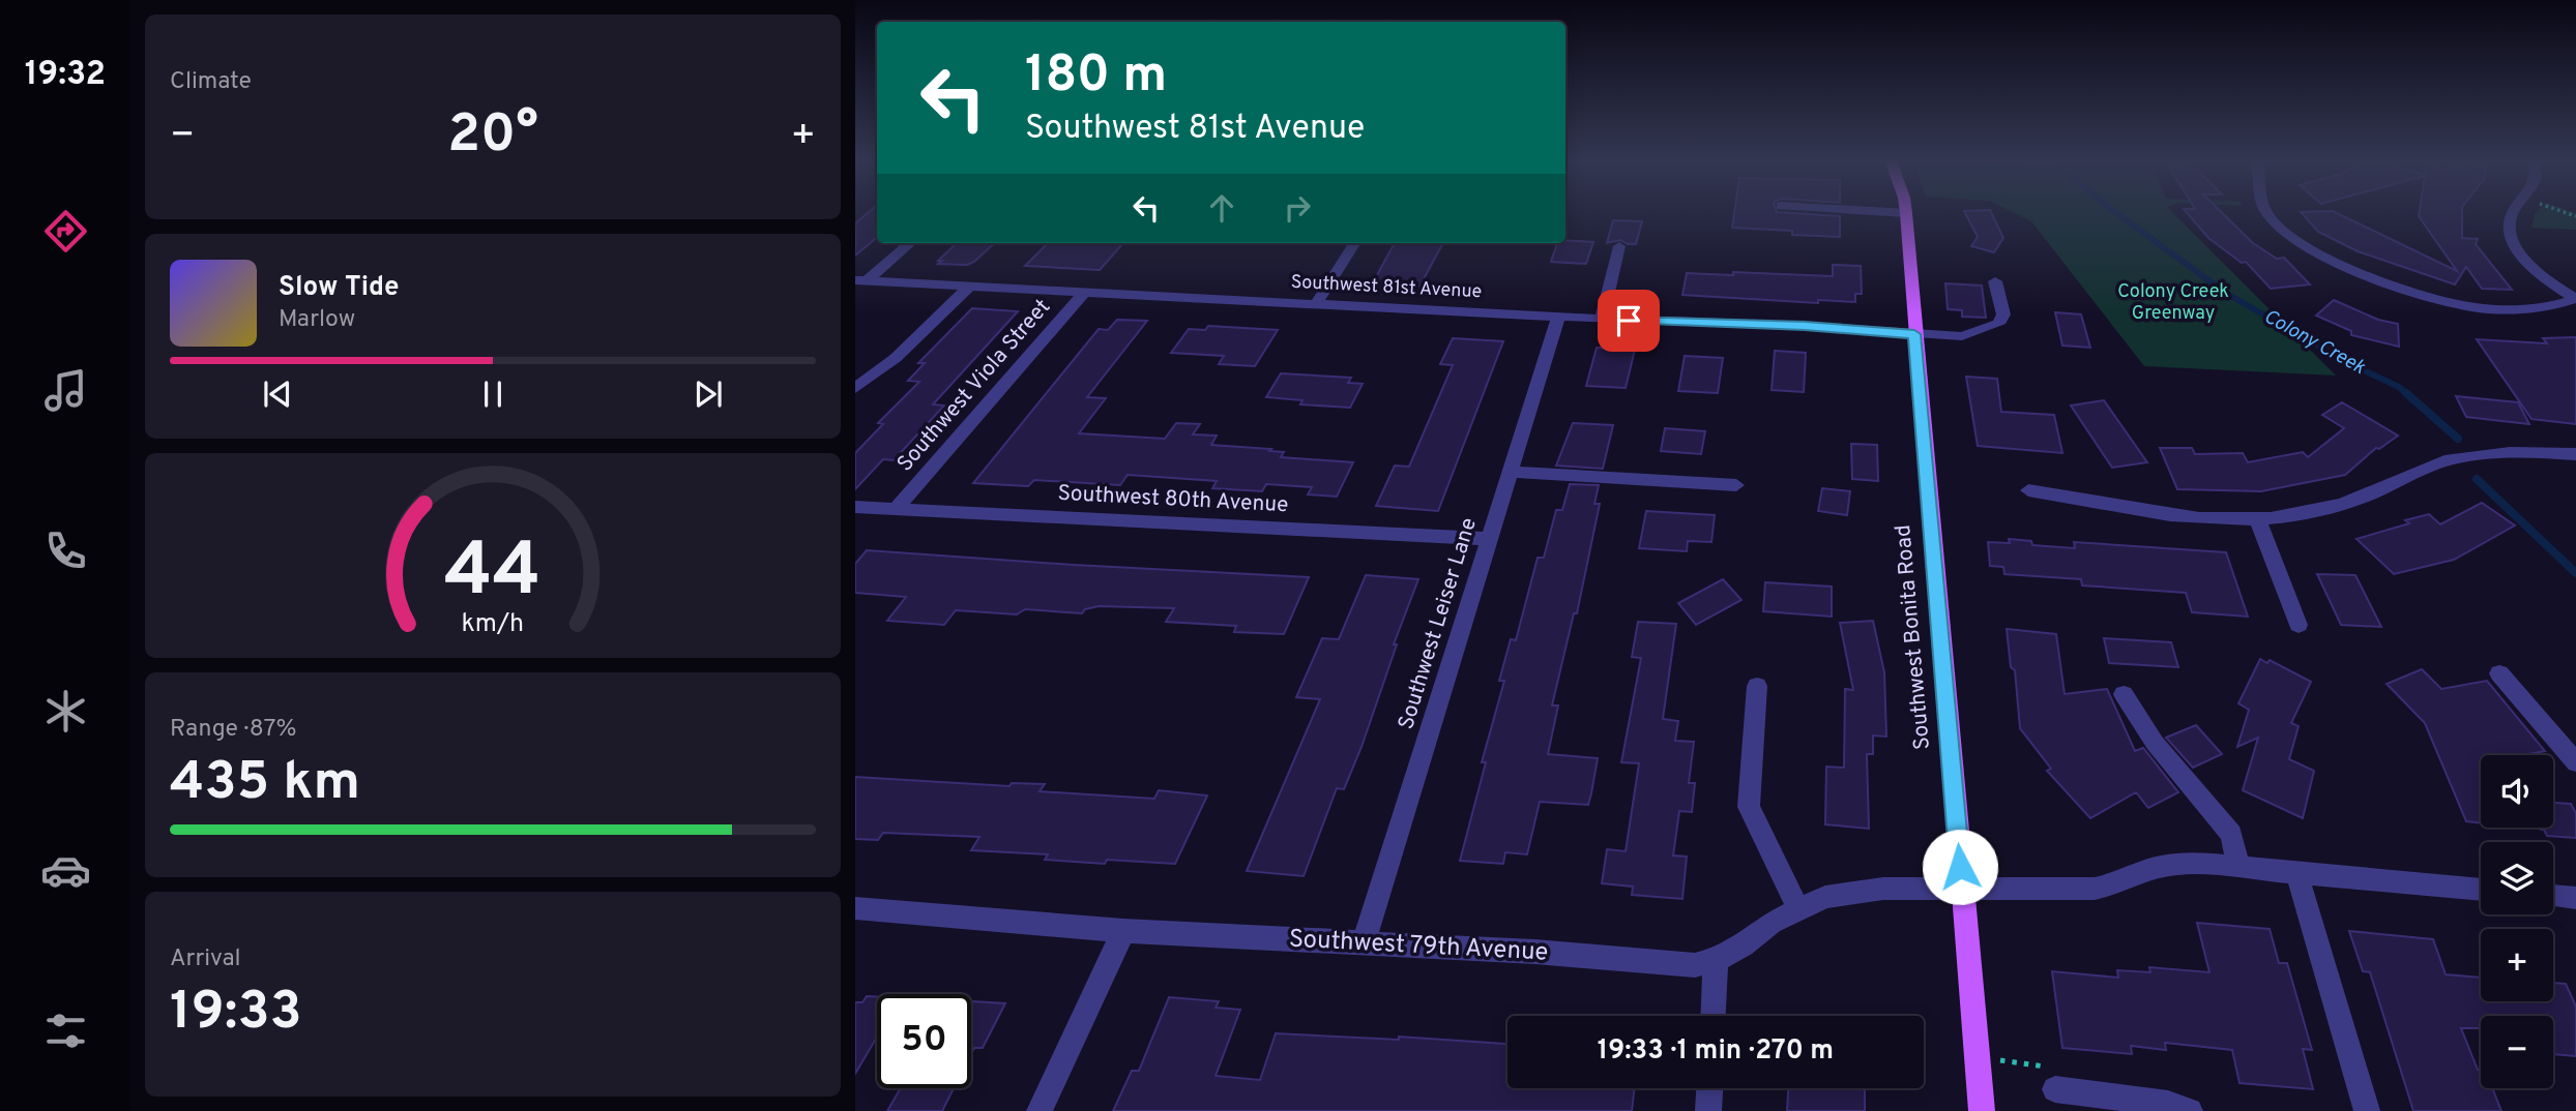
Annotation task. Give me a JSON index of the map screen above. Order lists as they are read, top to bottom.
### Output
{
  "streets": {
    "main road": ["Southwest Bonita Road"],
    "street": [
      "Southwest 81st Avenue",
      "Southwest Viola Street",
      "Southwest 80th Avenue",
      "Southwest Leiser Lane",
      "Southwest 79th Avenue"
    ]
  },
  "crossings": [
    ["Southwest 81st Avenue", "Southwest Viola Street"],
    ["Southwest 81st Avenue", "Southwest Leiser Lane"],
    ["Southwest 81st Avenue", "Southwest Bonita Road"],
    ["Southwest Viola Street", "Southwest 80th Avenue"],
    ["Southwest 80th Avenue", "Southwest Leiser Lane"],
    ["Southwest Leiser Lane", "Southwest 79th Avenue"],
    ["Southwest Bonita Road", "Southwest 79th Avenue"]
  ],
  "water": ["Colony Creek"],
  "parks": ["Colony Creek Greenway"],
  "page": {
    "tabs": "19:32",
    "tile": [
      "Climate",
      ["Range · 87%", "435 km"],
      ["Arrival", "19:33"]
    ],
    "turn": ["180 m", "Southwest 81st Avenue"],
    "heat": ["−", "20°", "+"],
    "song": ["Slow Tide", "Marlow"],
    "map_buttons": ["+", "−"],
    "limit": "50",
    "trip": "19:33 · 1 min · 270 m",
    "gauge": ["44", "km/h"]
  }
}
